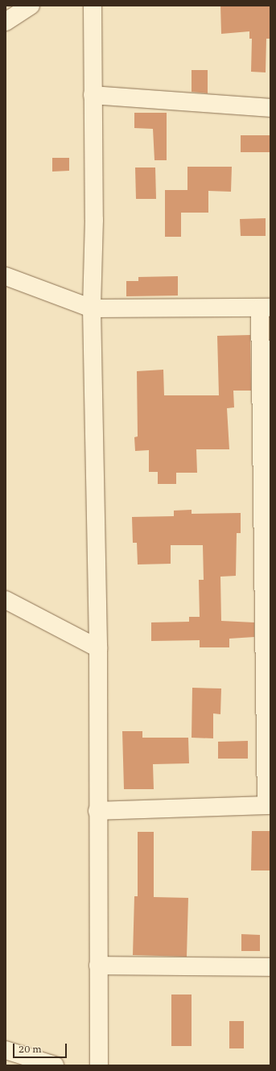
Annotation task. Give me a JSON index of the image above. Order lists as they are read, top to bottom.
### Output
{
  "scale_bar": "20 m"
}
